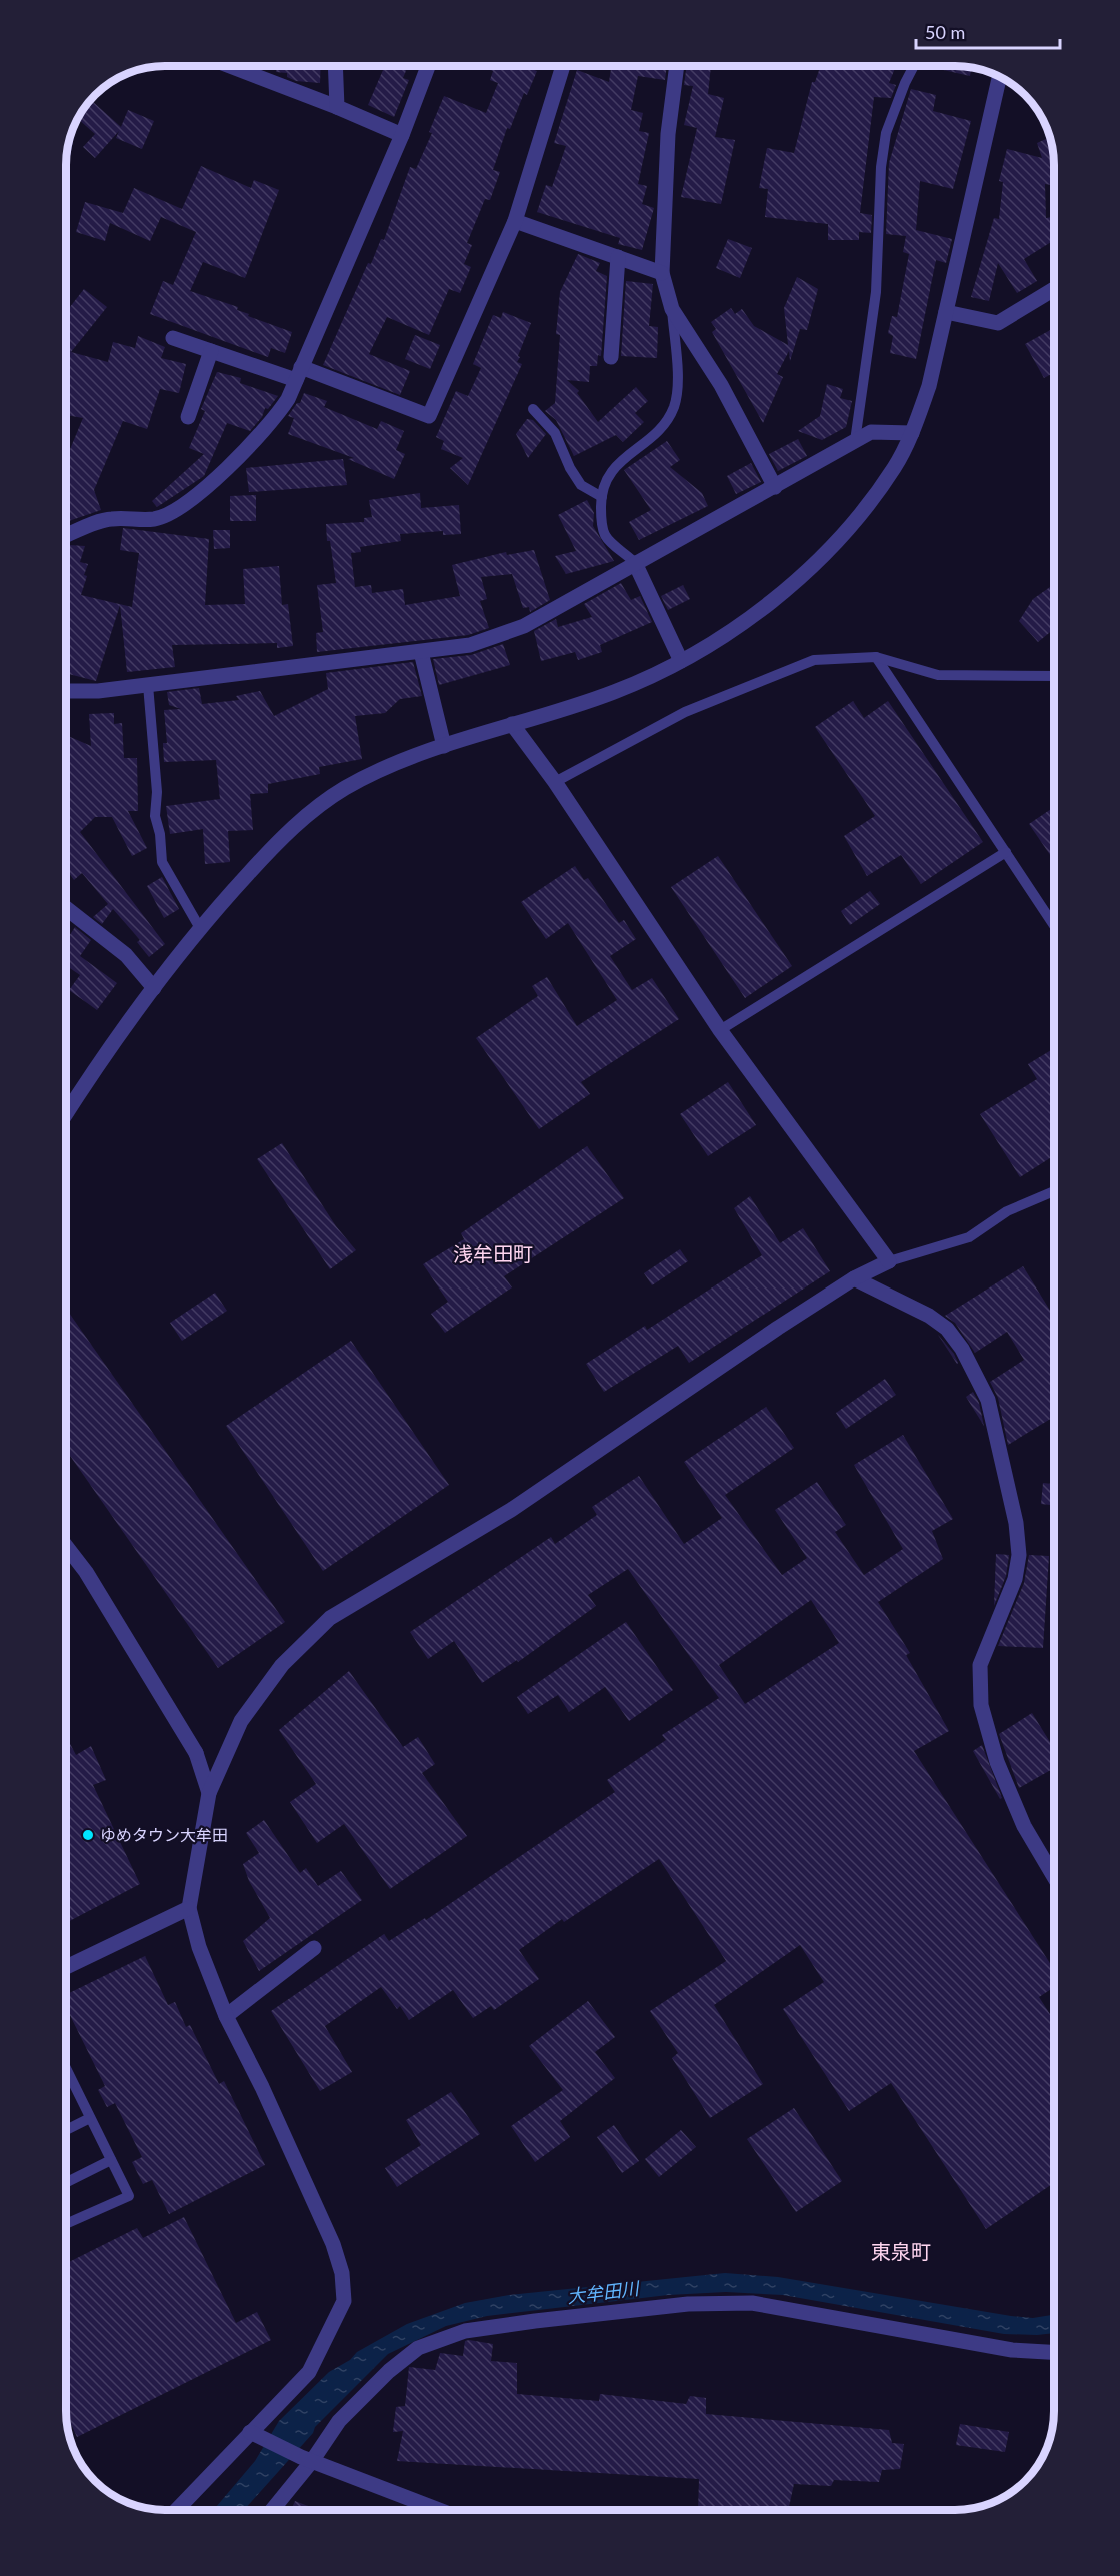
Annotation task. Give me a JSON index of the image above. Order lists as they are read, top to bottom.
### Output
{
  "districts": ["浅牟田町", "東泉町"],
  "water": ["大牟田川"],
  "places": ["ゆめタウン大牟田"],
  "scale_bar": "50 m"
}
